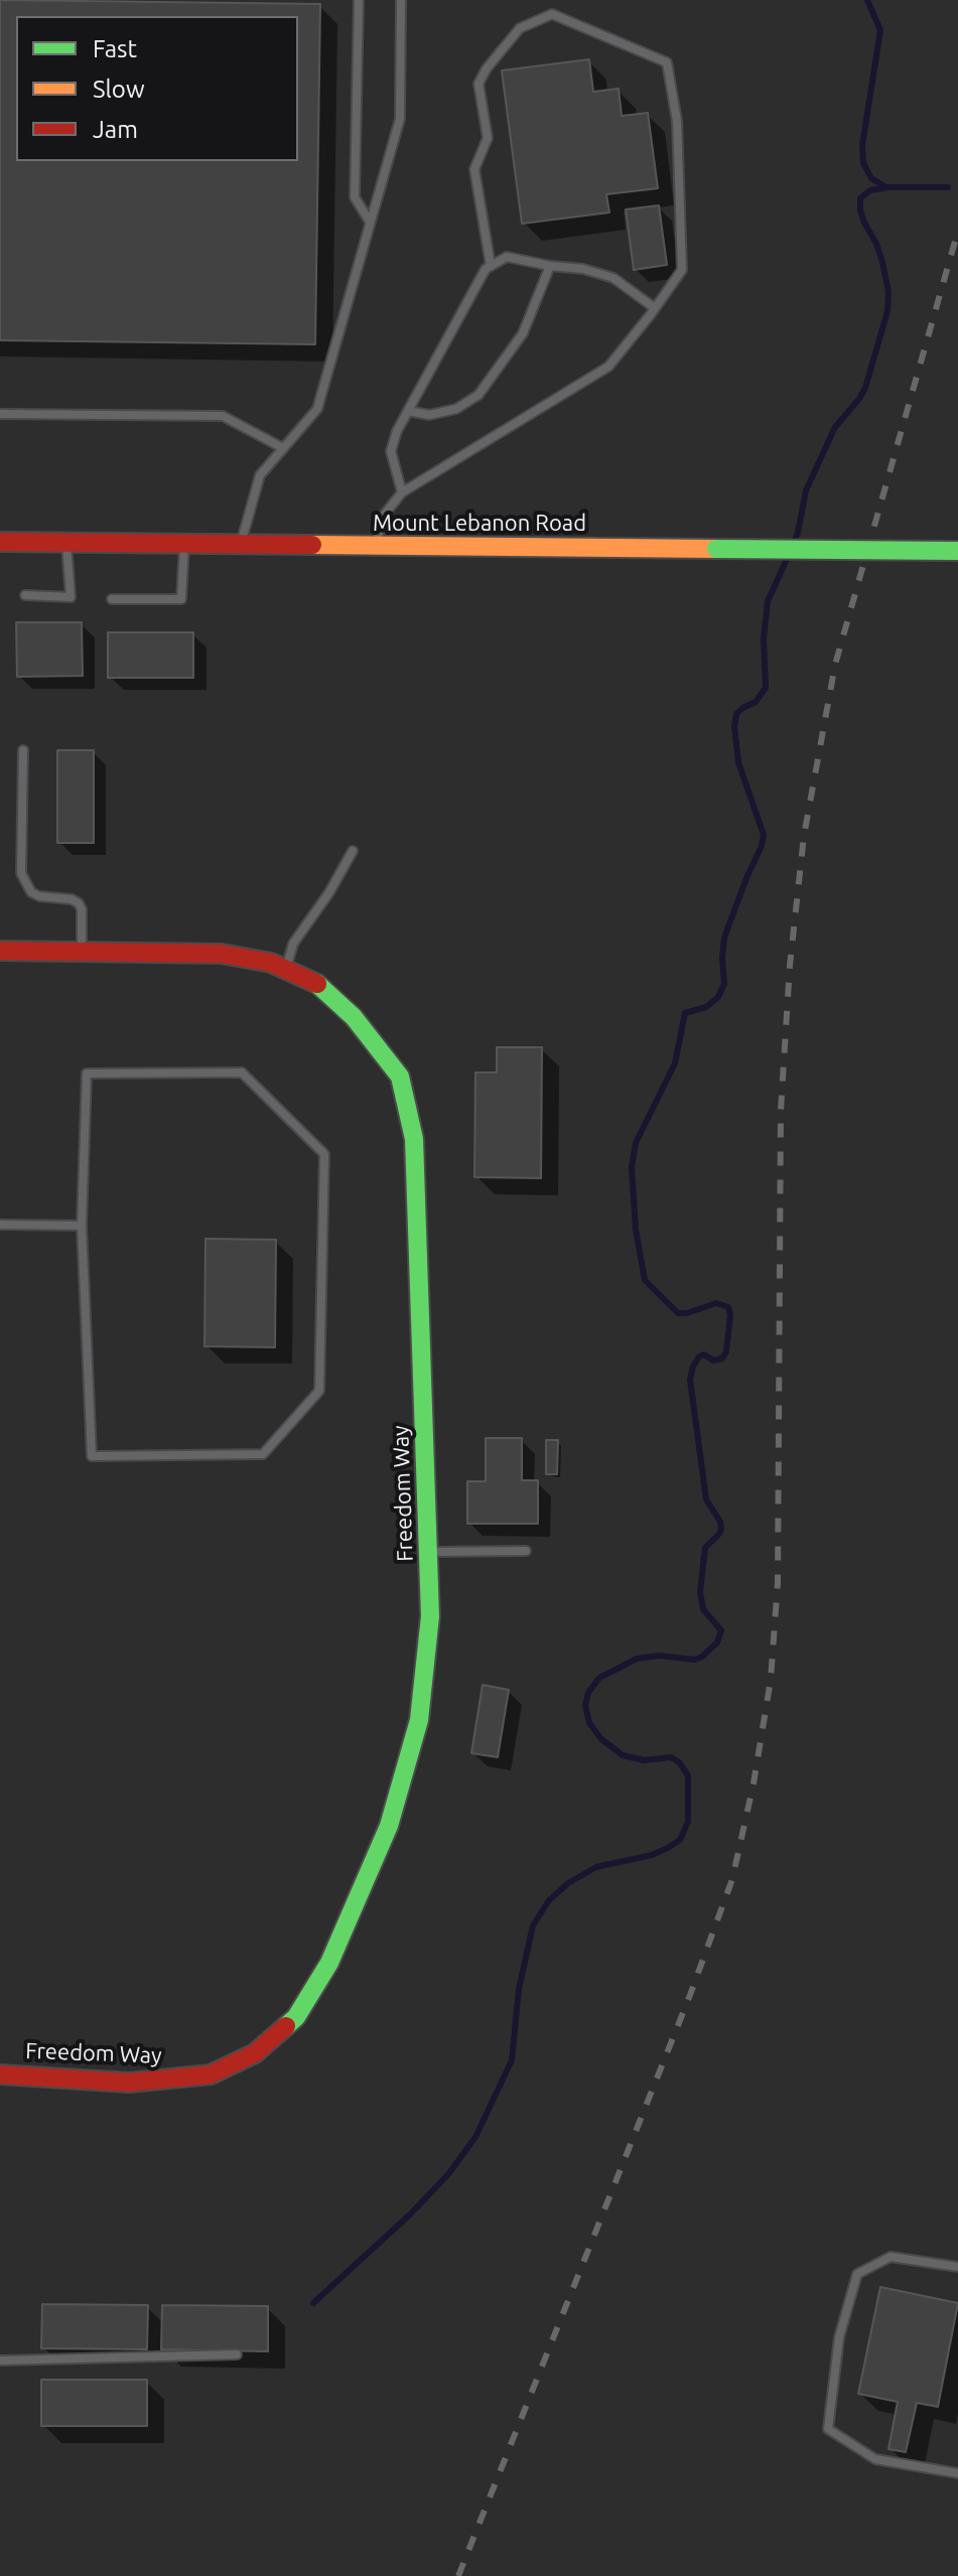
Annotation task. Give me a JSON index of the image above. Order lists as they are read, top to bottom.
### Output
{
  "streets": {
    "street": ["Mount Lebanon Road", "Freedom Way"]
  },
  "legend": ["Fast", "Slow", "Jam"]
}
